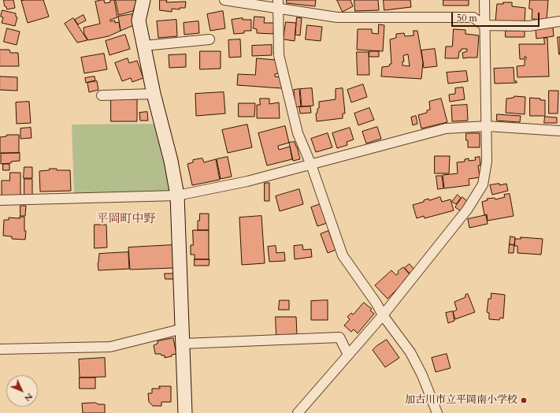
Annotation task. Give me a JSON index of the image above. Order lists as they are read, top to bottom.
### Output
{
  "districts": ["平岡町中野"],
  "places": ["加古川市立平岡南小学校"],
  "scale_bar": "50 m",
  "north": "bottom right"
}
